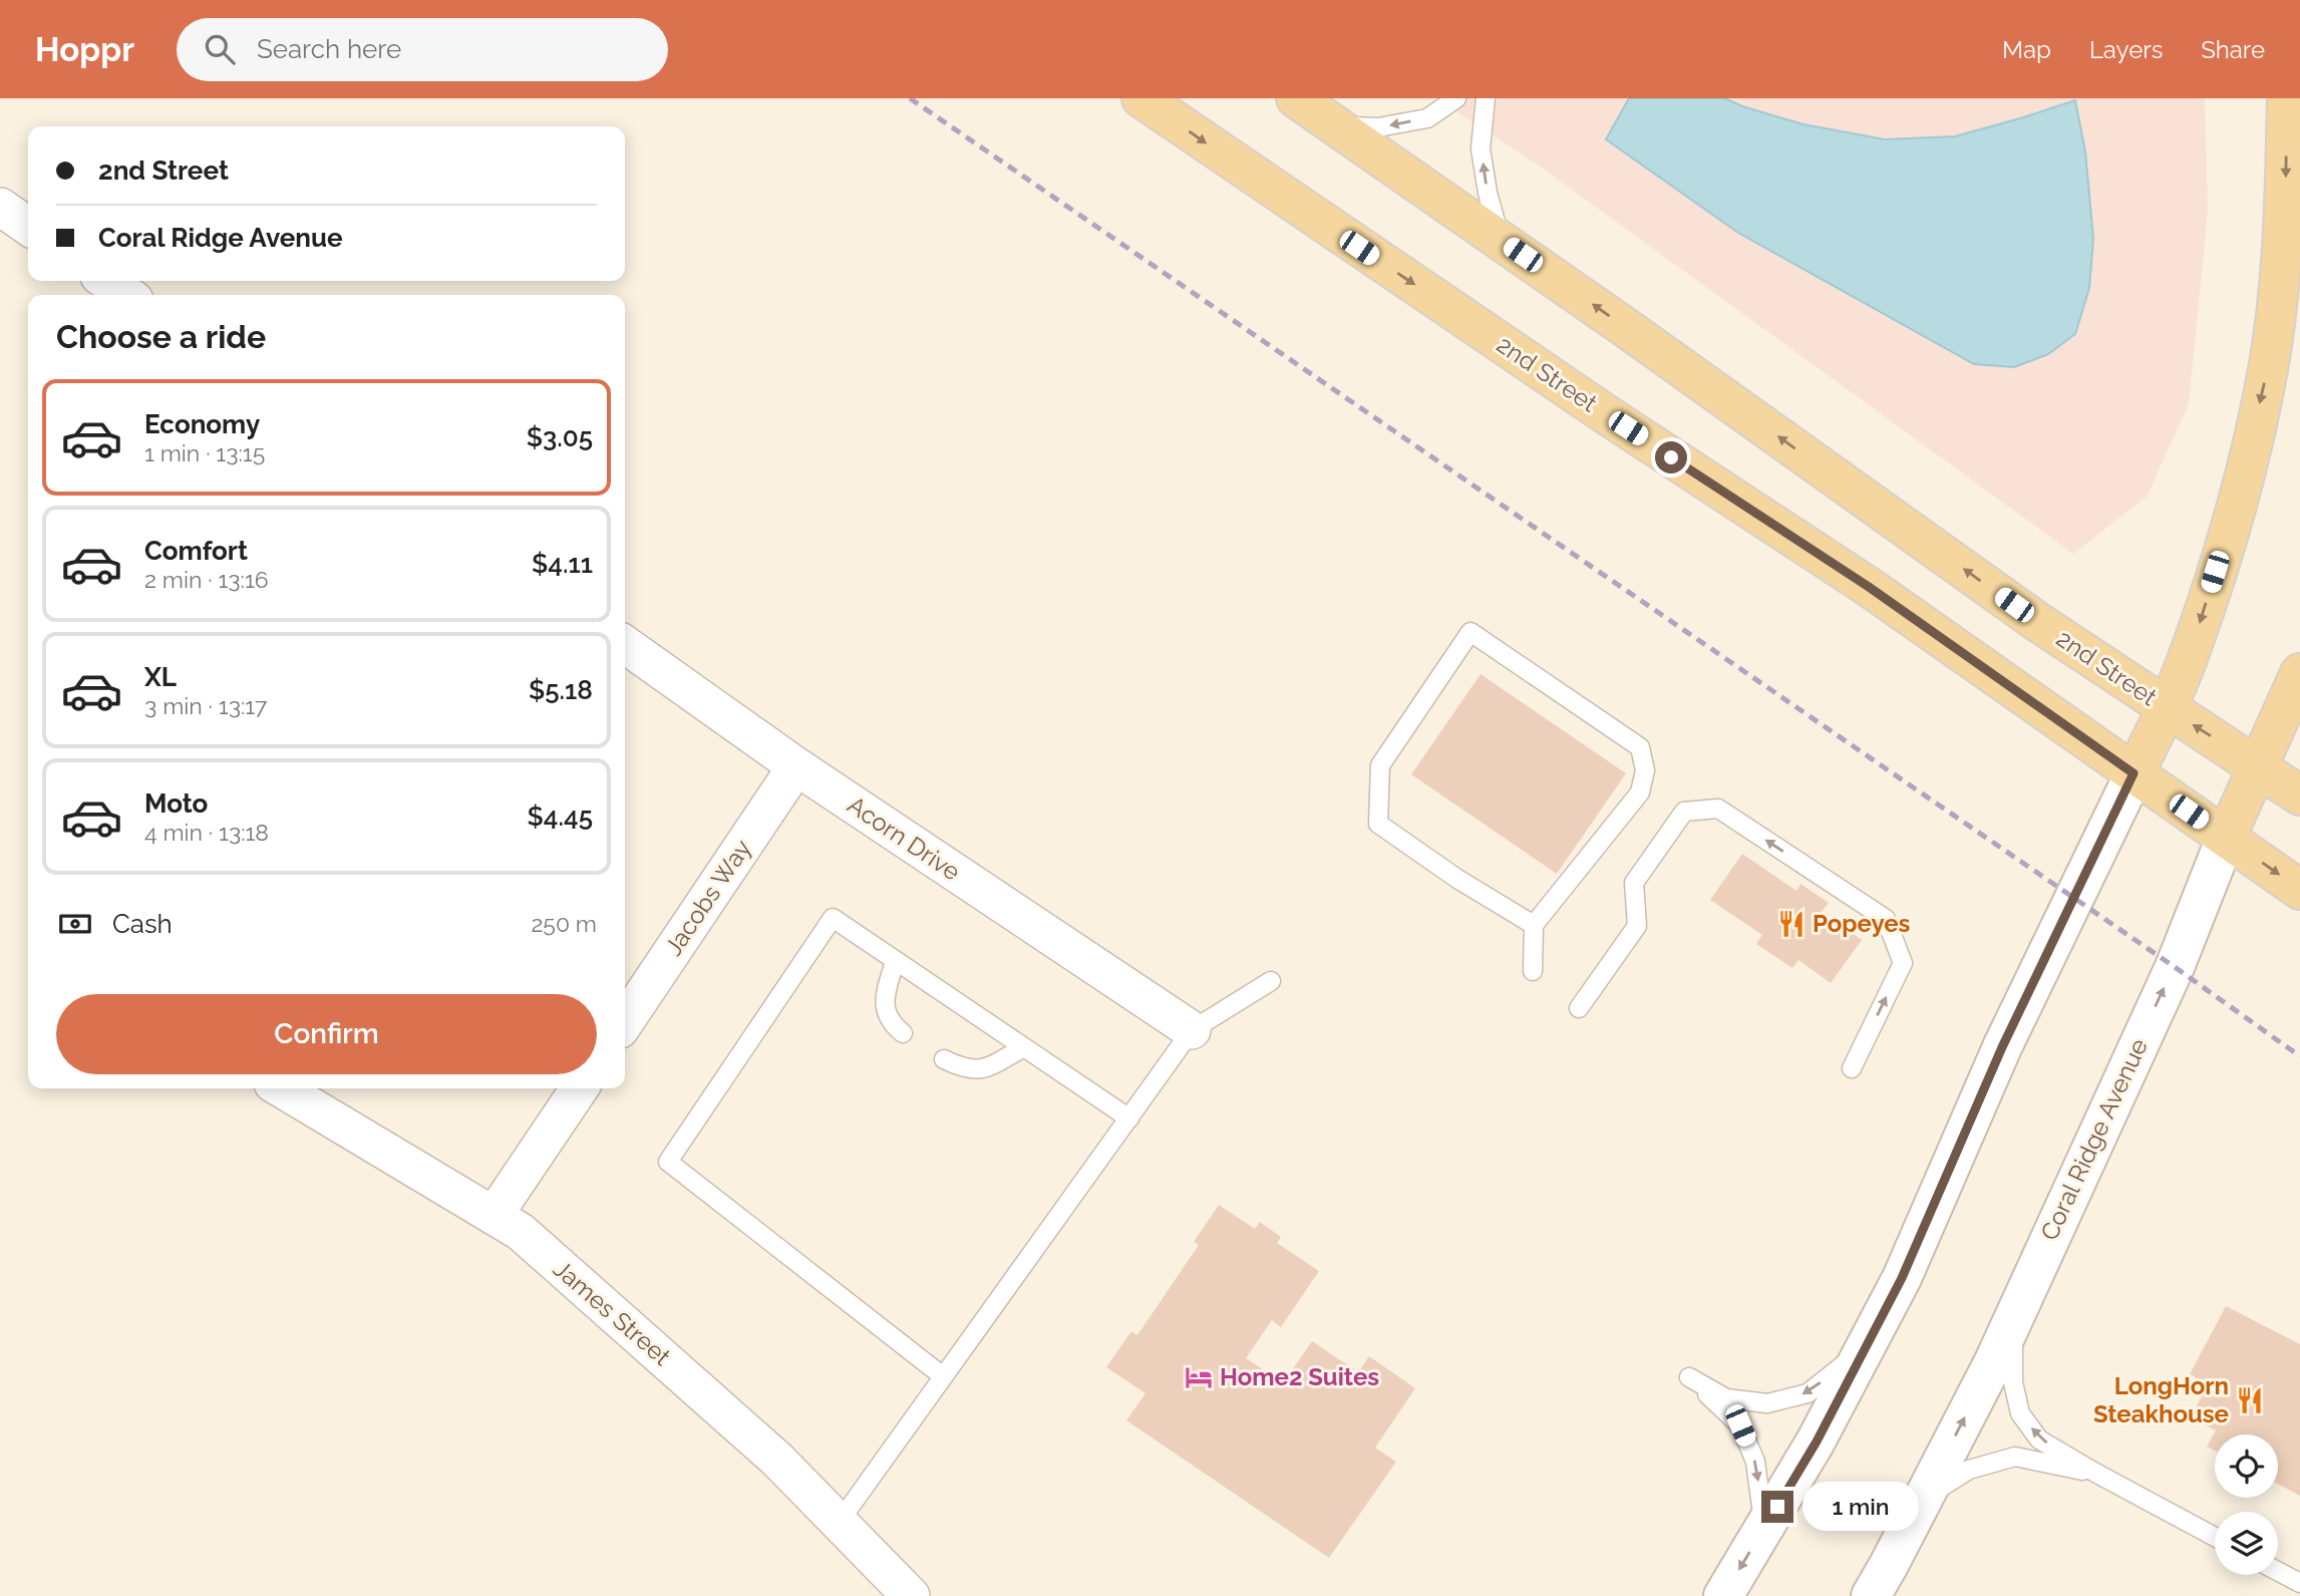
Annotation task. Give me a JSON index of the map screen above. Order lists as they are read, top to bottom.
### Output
{
  "streets": {
    "main road": ["2nd Street", "Coral Ridge Avenue"],
    "street": ["Acorn Drive", "Jacobs Way", "James Street"]
  },
  "crossings": [
    ["2nd Street", "Coral Ridge Avenue"],
    ["Acorn Drive", "Jacobs Way"]
  ],
  "one_way": ["Coral Ridge Avenue"],
  "places": {
    "restaurant": ["Popeyes", "LongHorn Steakhouse"],
    "hotel": ["Home2 Suites"]
  },
  "page": {
    "header": "Hoppr",
    "search": "Search here",
    "nav": ["Map", "Layers", "Share"],
    "banner": ["2nd Street", "Coral Ridge Avenue"],
    "heading": "Choose a ride",
    "list": [
      {
        "name": "Economy",
        "note": "1 min · 13:15",
        "value": "$3.05"
      },
      {
        "name": "Comfort",
        "note": "2 min · 13:16",
        "value": "$4.11"
      },
      {
        "name": "XL",
        "note": "3 min · 13:17",
        "value": "$5.18"
      },
      {
        "name": "Moto",
        "note": "4 min · 13:18",
        "value": "$4.45"
      }
    ],
    "pay": ["Cash", "250 m"],
    "buttons": "Confirm",
    "bubble": "1 min"
  }
}
